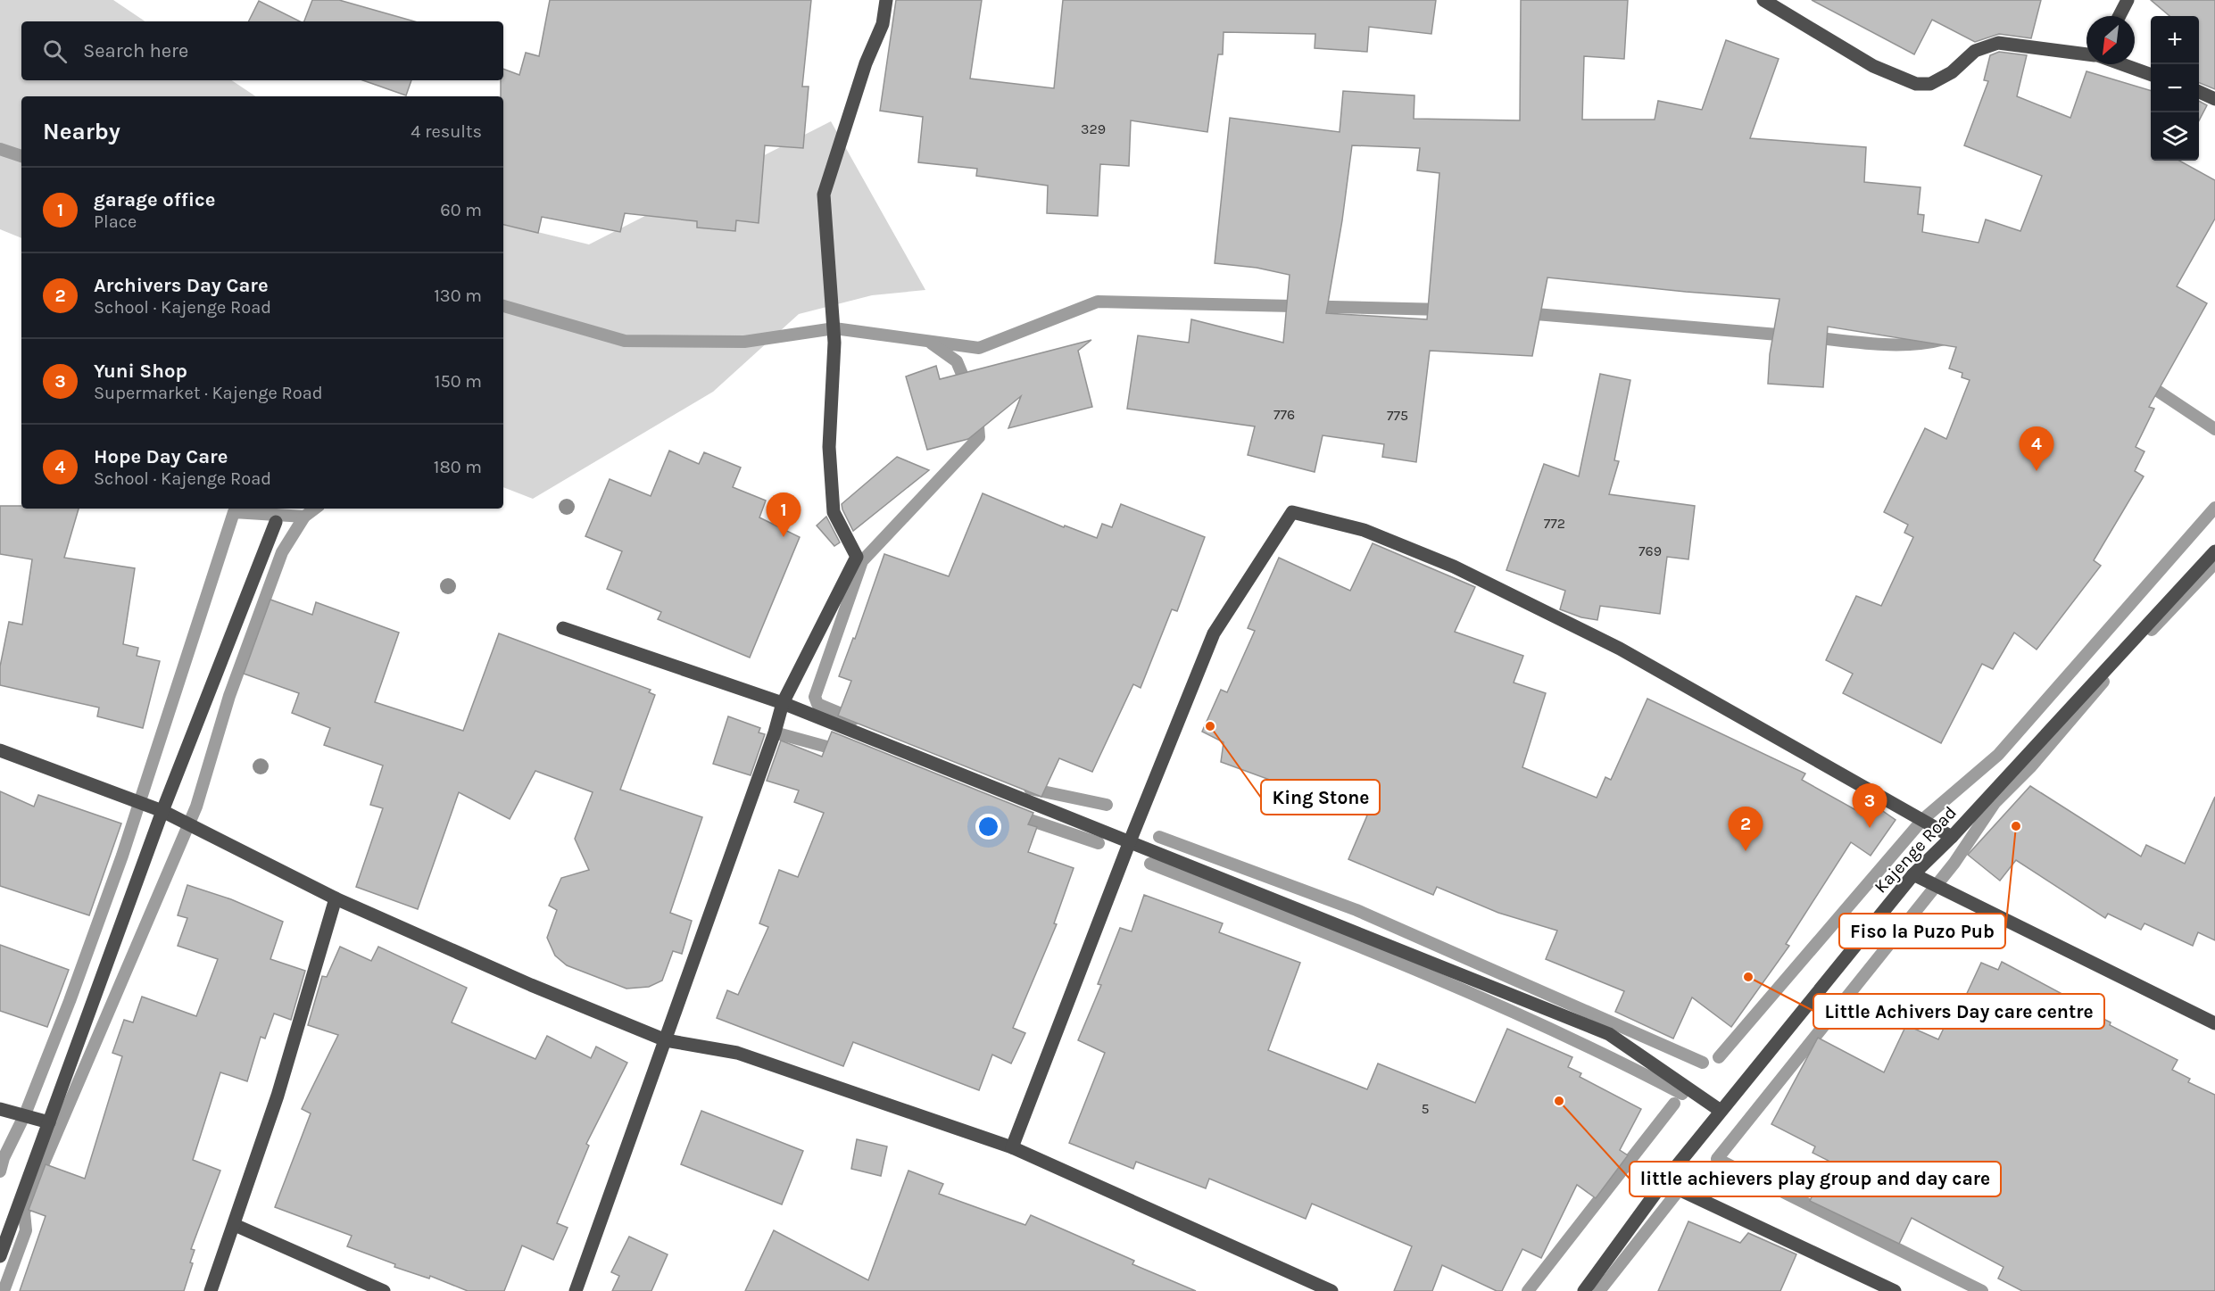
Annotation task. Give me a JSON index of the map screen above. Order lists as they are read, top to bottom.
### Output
{
  "streets": {
    "street": ["Kajenge Road"]
  },
  "places": [
    "King Stone",
    "Fiso la Puzo Pub",
    "Little Achivers Day care centre",
    "little achievers play group and day care"
  ],
  "house_numbers": [
    "329",
    "776",
    "775",
    "772",
    "769",
    "5"
  ],
  "north": "bottom left",
  "page": {
    "map_buttons": ["+", "−"],
    "search": "Search here",
    "heading": ["Nearby", "4 results"],
    "list": [
      {
        "mark": "1",
        "name": "garage office",
        "note": "Place",
        "value": "60 m"
      },
      {
        "mark": "2",
        "name": "Archivers Day Care",
        "note": "School · Kajenge Road",
        "value": "130 m"
      },
      {
        "mark": "3",
        "name": "Yuni Shop",
        "note": "Supermarket · Kajenge Road",
        "value": "150 m"
      },
      {
        "mark": "4",
        "name": "Hope Day Care",
        "note": "School · Kajenge Road",
        "value": "180 m"
      }
    ],
    "pins": [
      "4",
      "1",
      "3",
      "2"
    ]
  }
}
